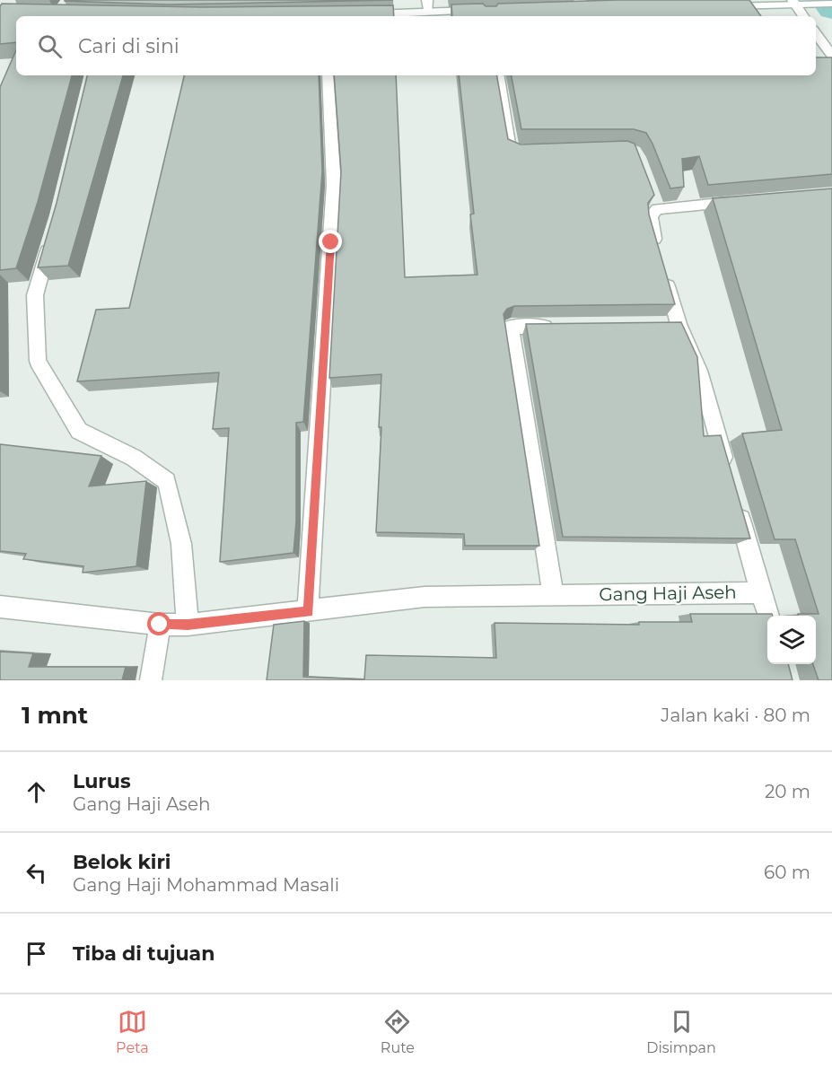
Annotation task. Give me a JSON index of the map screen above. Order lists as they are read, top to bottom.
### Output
{
  "streets": {
    "street": ["Gang Haji Aseh"]
  },
  "page": {
    "search": "Cari di sini",
    "heading": ["1 mnt", "Jalan kaki · 80 m"],
    "list": [
      ["Lurus", "Gang Haji Aseh", "20 m"],
      ["Belok kiri", "Gang Haji Mohammad Masali", "60 m"],
      "Tiba di tujuan"
    ],
    "nav": ["Peta", "Rute", "Disimpan"]
  }
}
